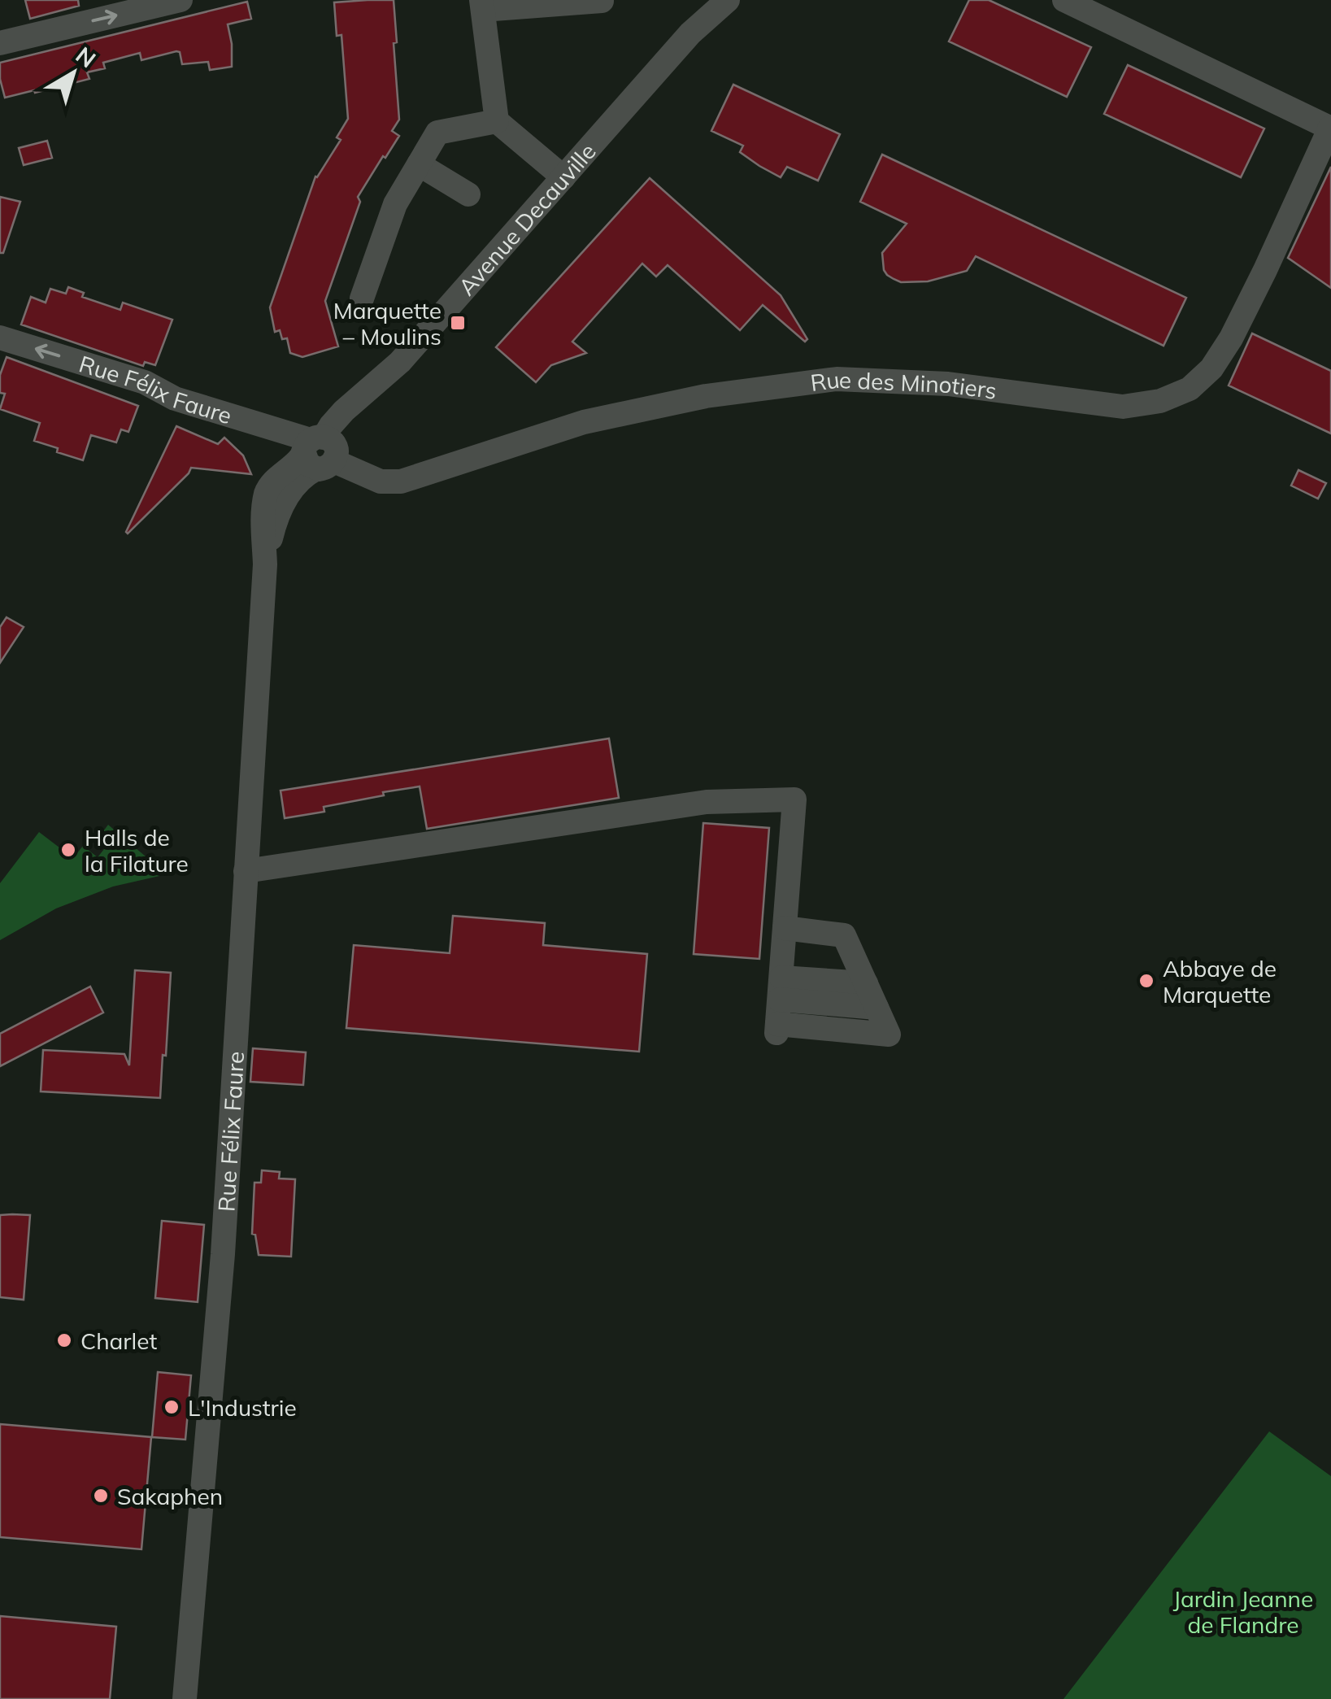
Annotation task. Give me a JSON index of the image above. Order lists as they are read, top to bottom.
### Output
{
  "streets": {
    "street": ["Avenue Decauville", "Rue des Minotiers", "Rue Félix Faure"]
  },
  "crossings": [
    ["Avenue Decauville", "Rue des Minotiers"],
    ["Avenue Decauville", "Rue Félix Faure"],
    ["Rue des Minotiers", "Rue Félix Faure"]
  ],
  "parks": ["Jardin Jeanne de Flandre"],
  "places": {
    "transit": ["Marquette – Moulins"],
    "other": [
      "Halls de la Filature",
      "Abbaye de Marquette",
      "Charlet",
      "L'Industrie",
      "Sakaphen"
    ]
  },
  "north": "top right"
}
